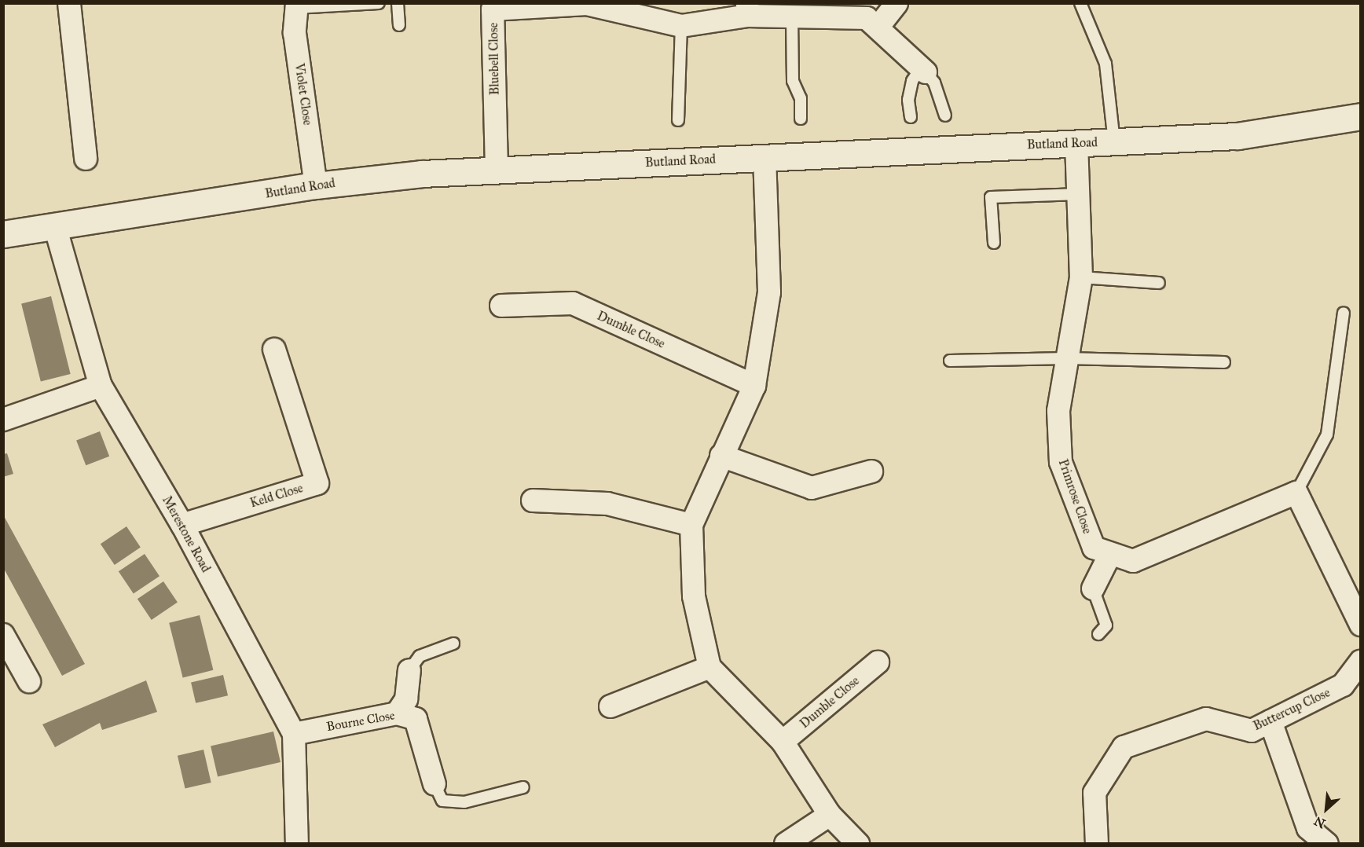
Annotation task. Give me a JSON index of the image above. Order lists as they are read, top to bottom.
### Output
{
  "streets": {
    "street": [
      "Bluebell Close",
      "Violet Close",
      "Butland Road",
      "Dumble Close",
      "Keld Close",
      "Primrose Close",
      "Merestone Road",
      "Buttercup Close",
      "Bourne Close"
    ]
  },
  "crossings": [
    ["Bluebell Close", "Butland Road"],
    ["Violet Close", "Butland Road"],
    ["Butland Road", "Primrose Close"],
    ["Butland Road", "Merestone Road"],
    ["Keld Close", "Merestone Road"],
    ["Merestone Road", "Bourne Close"]
  ],
  "north": "bottom left"
}
